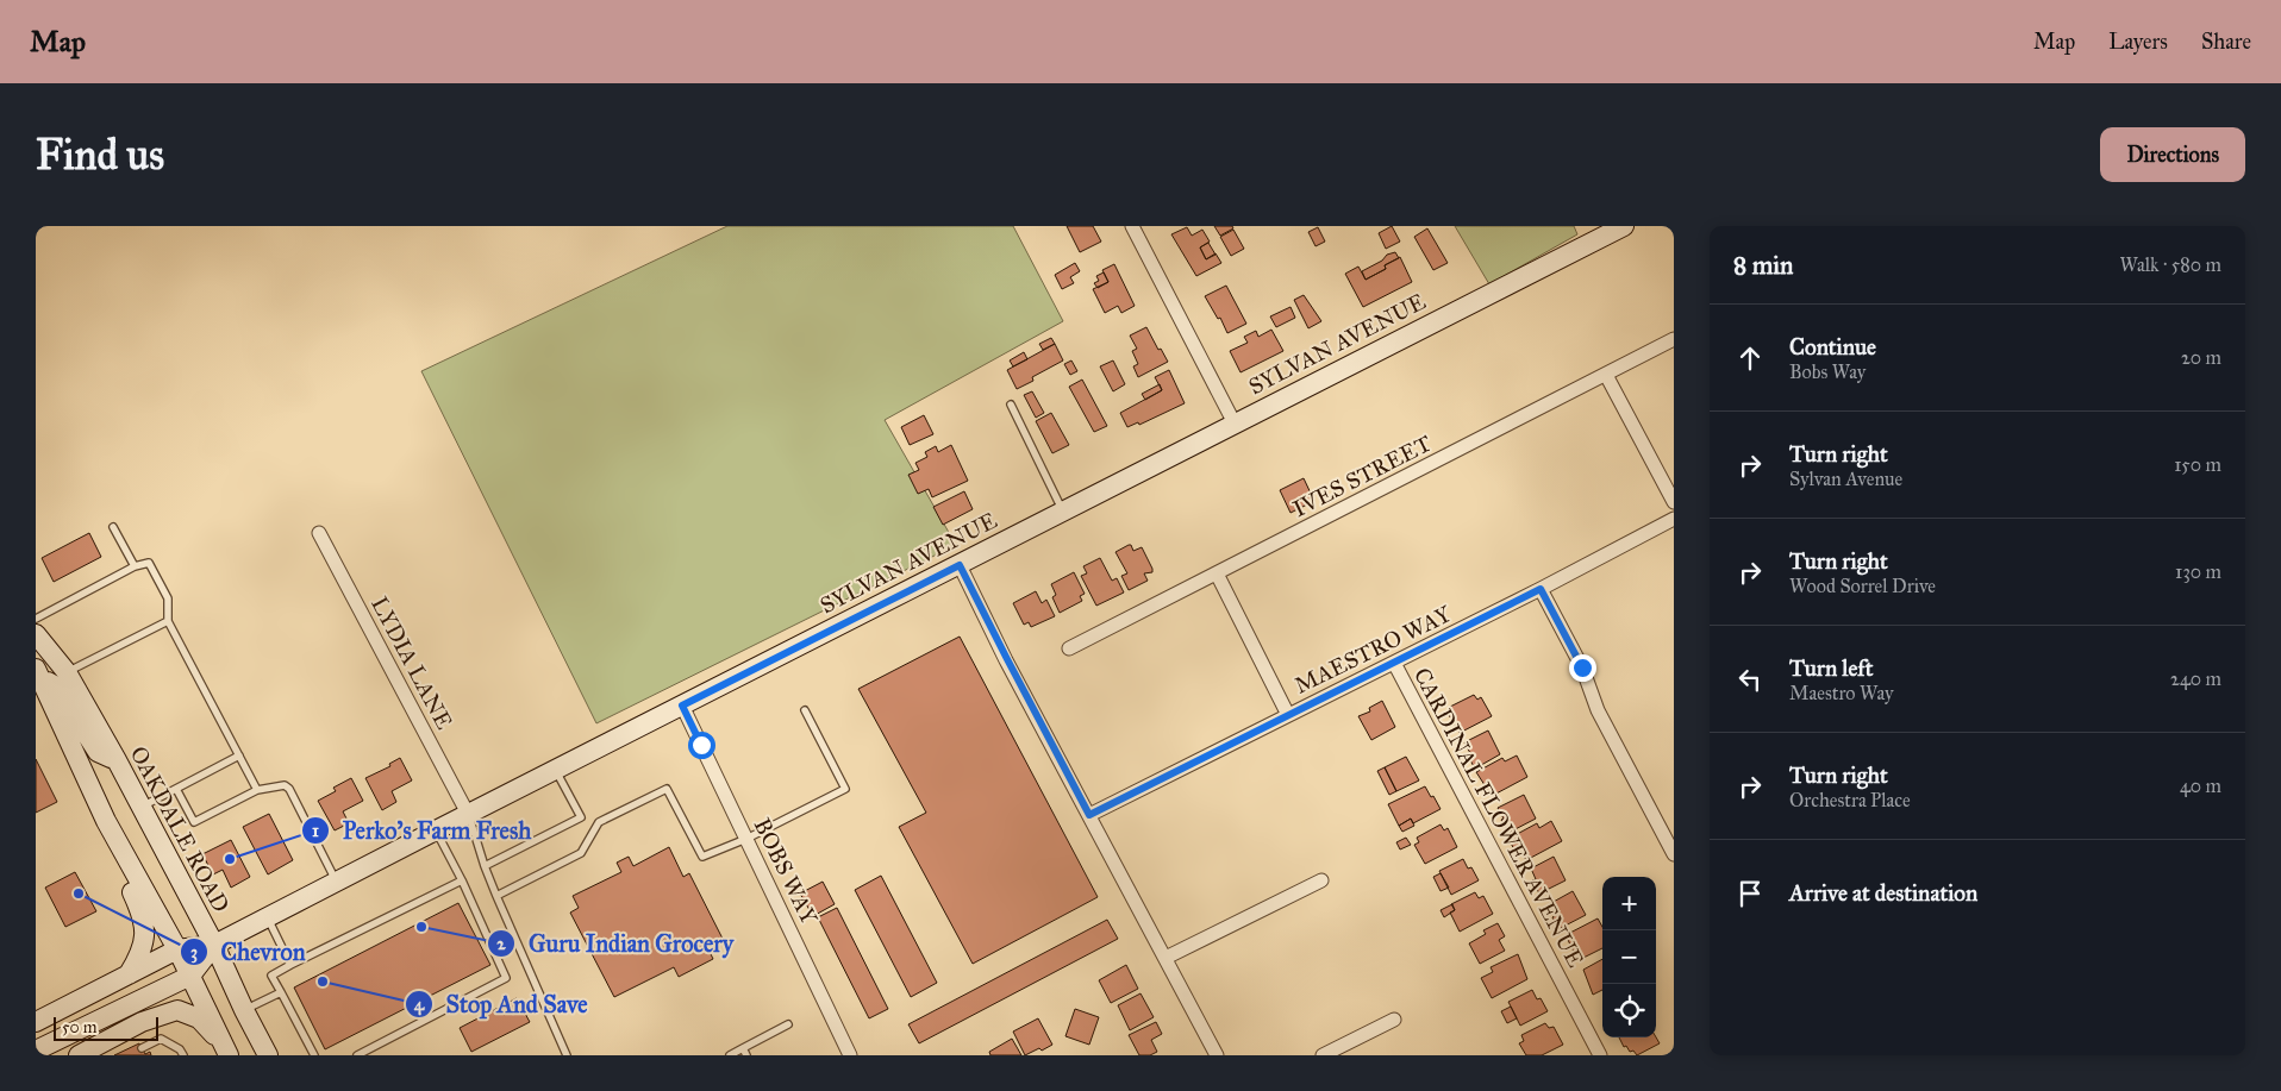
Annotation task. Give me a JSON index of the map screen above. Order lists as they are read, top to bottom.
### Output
{
  "streets": {
    "main road": ["SYLVAN AVENUE", "OAKDALE ROAD"],
    "street": [
      "IVES STREET",
      "MAESTRO WAY",
      "LYDIA LANE",
      "CARDINAL FLOWER AVENUE",
      "BOBS WAY"
    ]
  },
  "crossings": [
    ["SYLVAN AVENUE", "LYDIA LANE"],
    ["SYLVAN AVENUE", "OAKDALE ROAD"],
    ["SYLVAN AVENUE", "BOBS WAY"],
    ["MAESTRO WAY", "CARDINAL FLOWER AVENUE"]
  ],
  "places": [
    "Perko's Farm Fresh",
    "Chevron",
    "Guru Indian Grocery",
    "Stop And Save"
  ],
  "scale_bar": "50 m",
  "page": {
    "header": "Map",
    "nav": ["Map", "Layers", "Share"],
    "buttons": "Directions",
    "title": "Find us",
    "heading": ["8 min", "Walk · 580 m"],
    "list": [
      ["Continue", "Bobs Way", "20 m"],
      ["Turn right", "Sylvan Avenue", "150 m"],
      ["Turn right", "Wood Sorrel Drive", "130 m"],
      ["Turn left", "Maestro Way", "240 m"],
      ["Turn right", "Orchestra Place", "40 m"],
      "Arrive at destination"
    ],
    "map_buttons": ["+", "−"],
    "scale": "50 m"
  }
}
